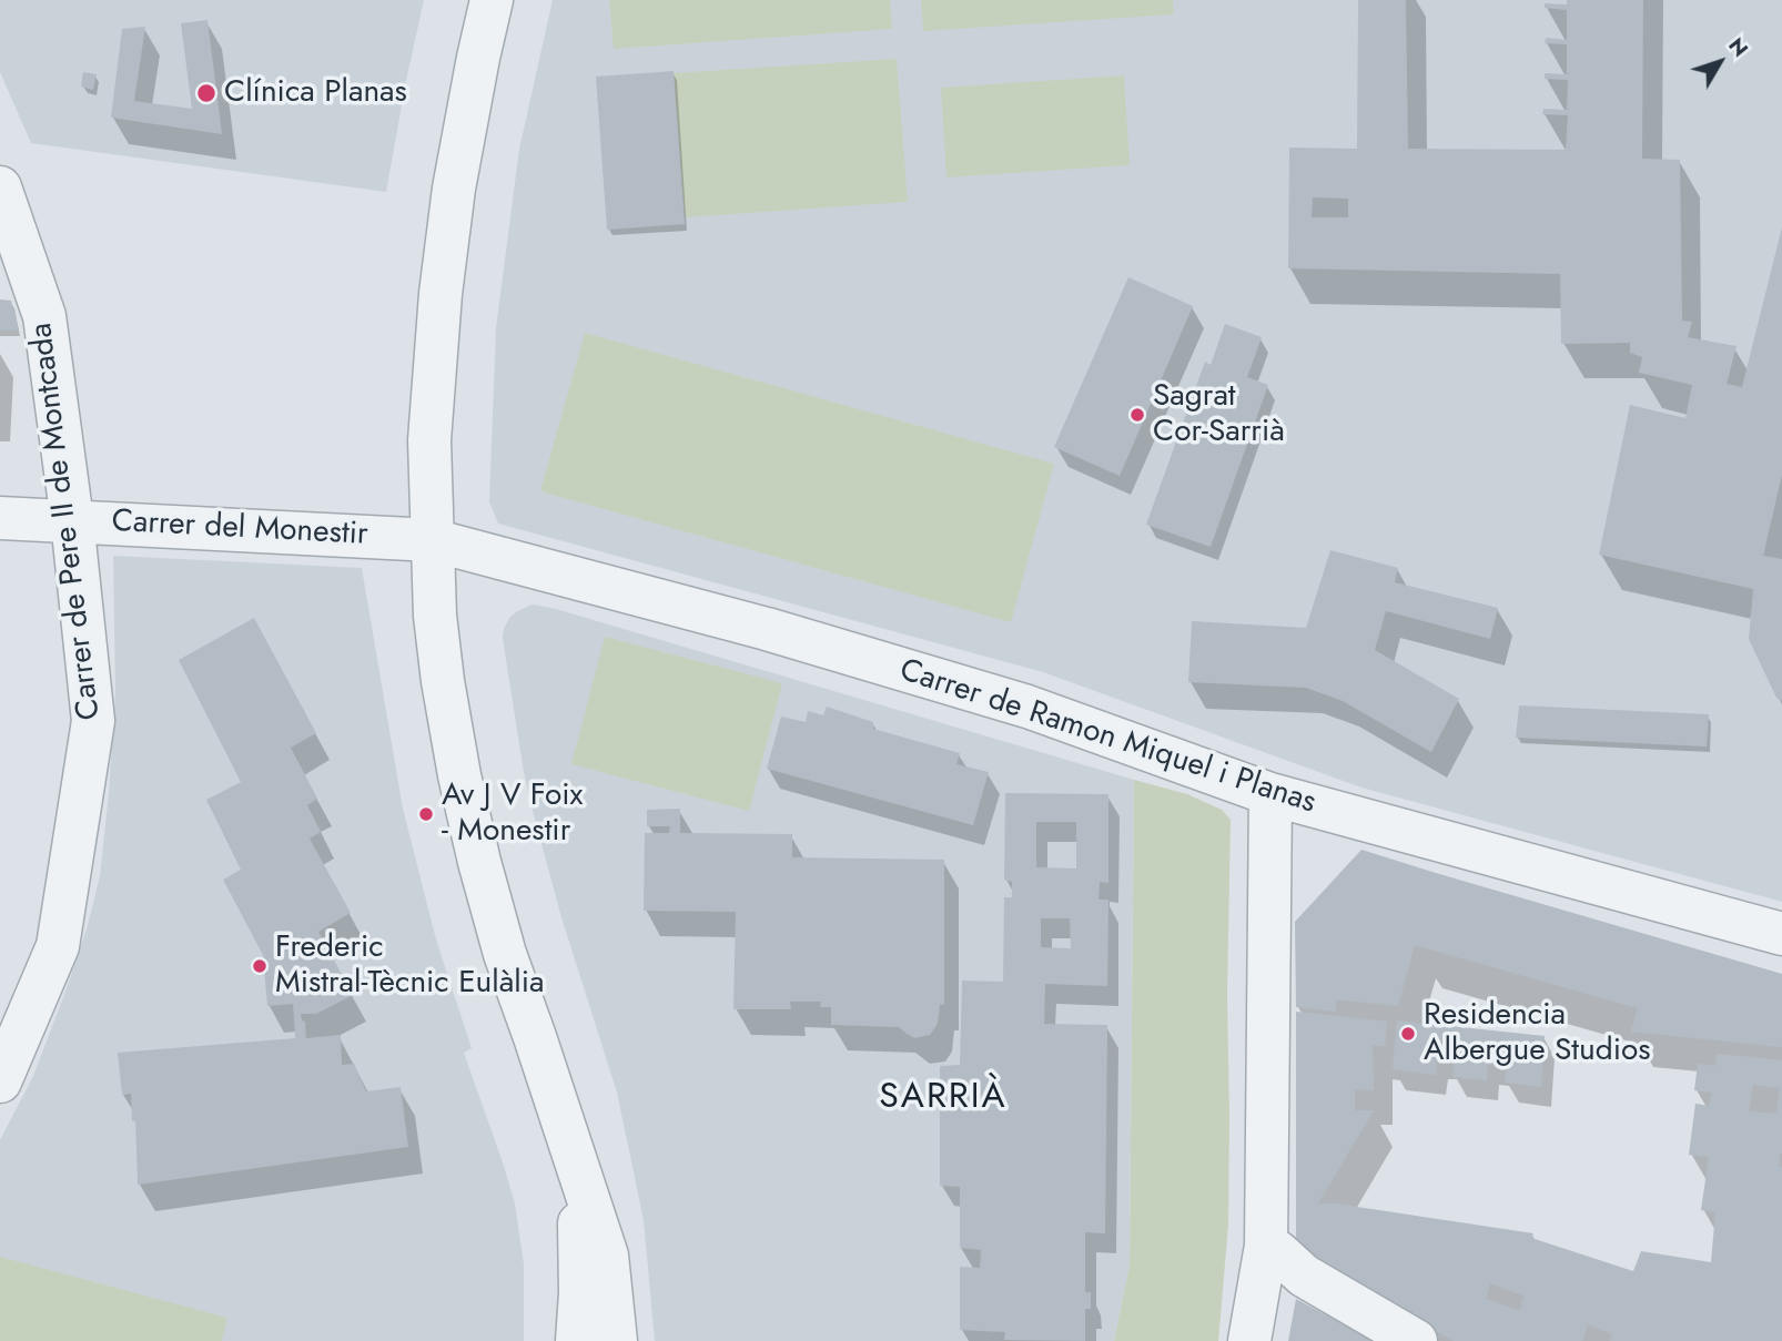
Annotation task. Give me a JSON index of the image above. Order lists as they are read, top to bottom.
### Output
{
  "streets": {
    "street": ["Carrer de Pere II de Montcada", "Carrer del Monestir", "Carrer de Ramon Miquel i Planas"]
  },
  "crossings": [
    ["Carrer de Pere II de Montcada", "Carrer del Monestir"],
    ["Carrer del Monestir", "Carrer de Ramon Miquel i Planas"]
  ],
  "districts": ["SARRIÀ"],
  "places": [
    "Clínica Planas",
    "Sagrat Cor-Sarrià",
    "Av J V Foix - Monestir",
    "Frederic Mistral-Tècnic Eulàlia",
    "Residencia Albergue Studios"
  ],
  "north": "top right"
}
